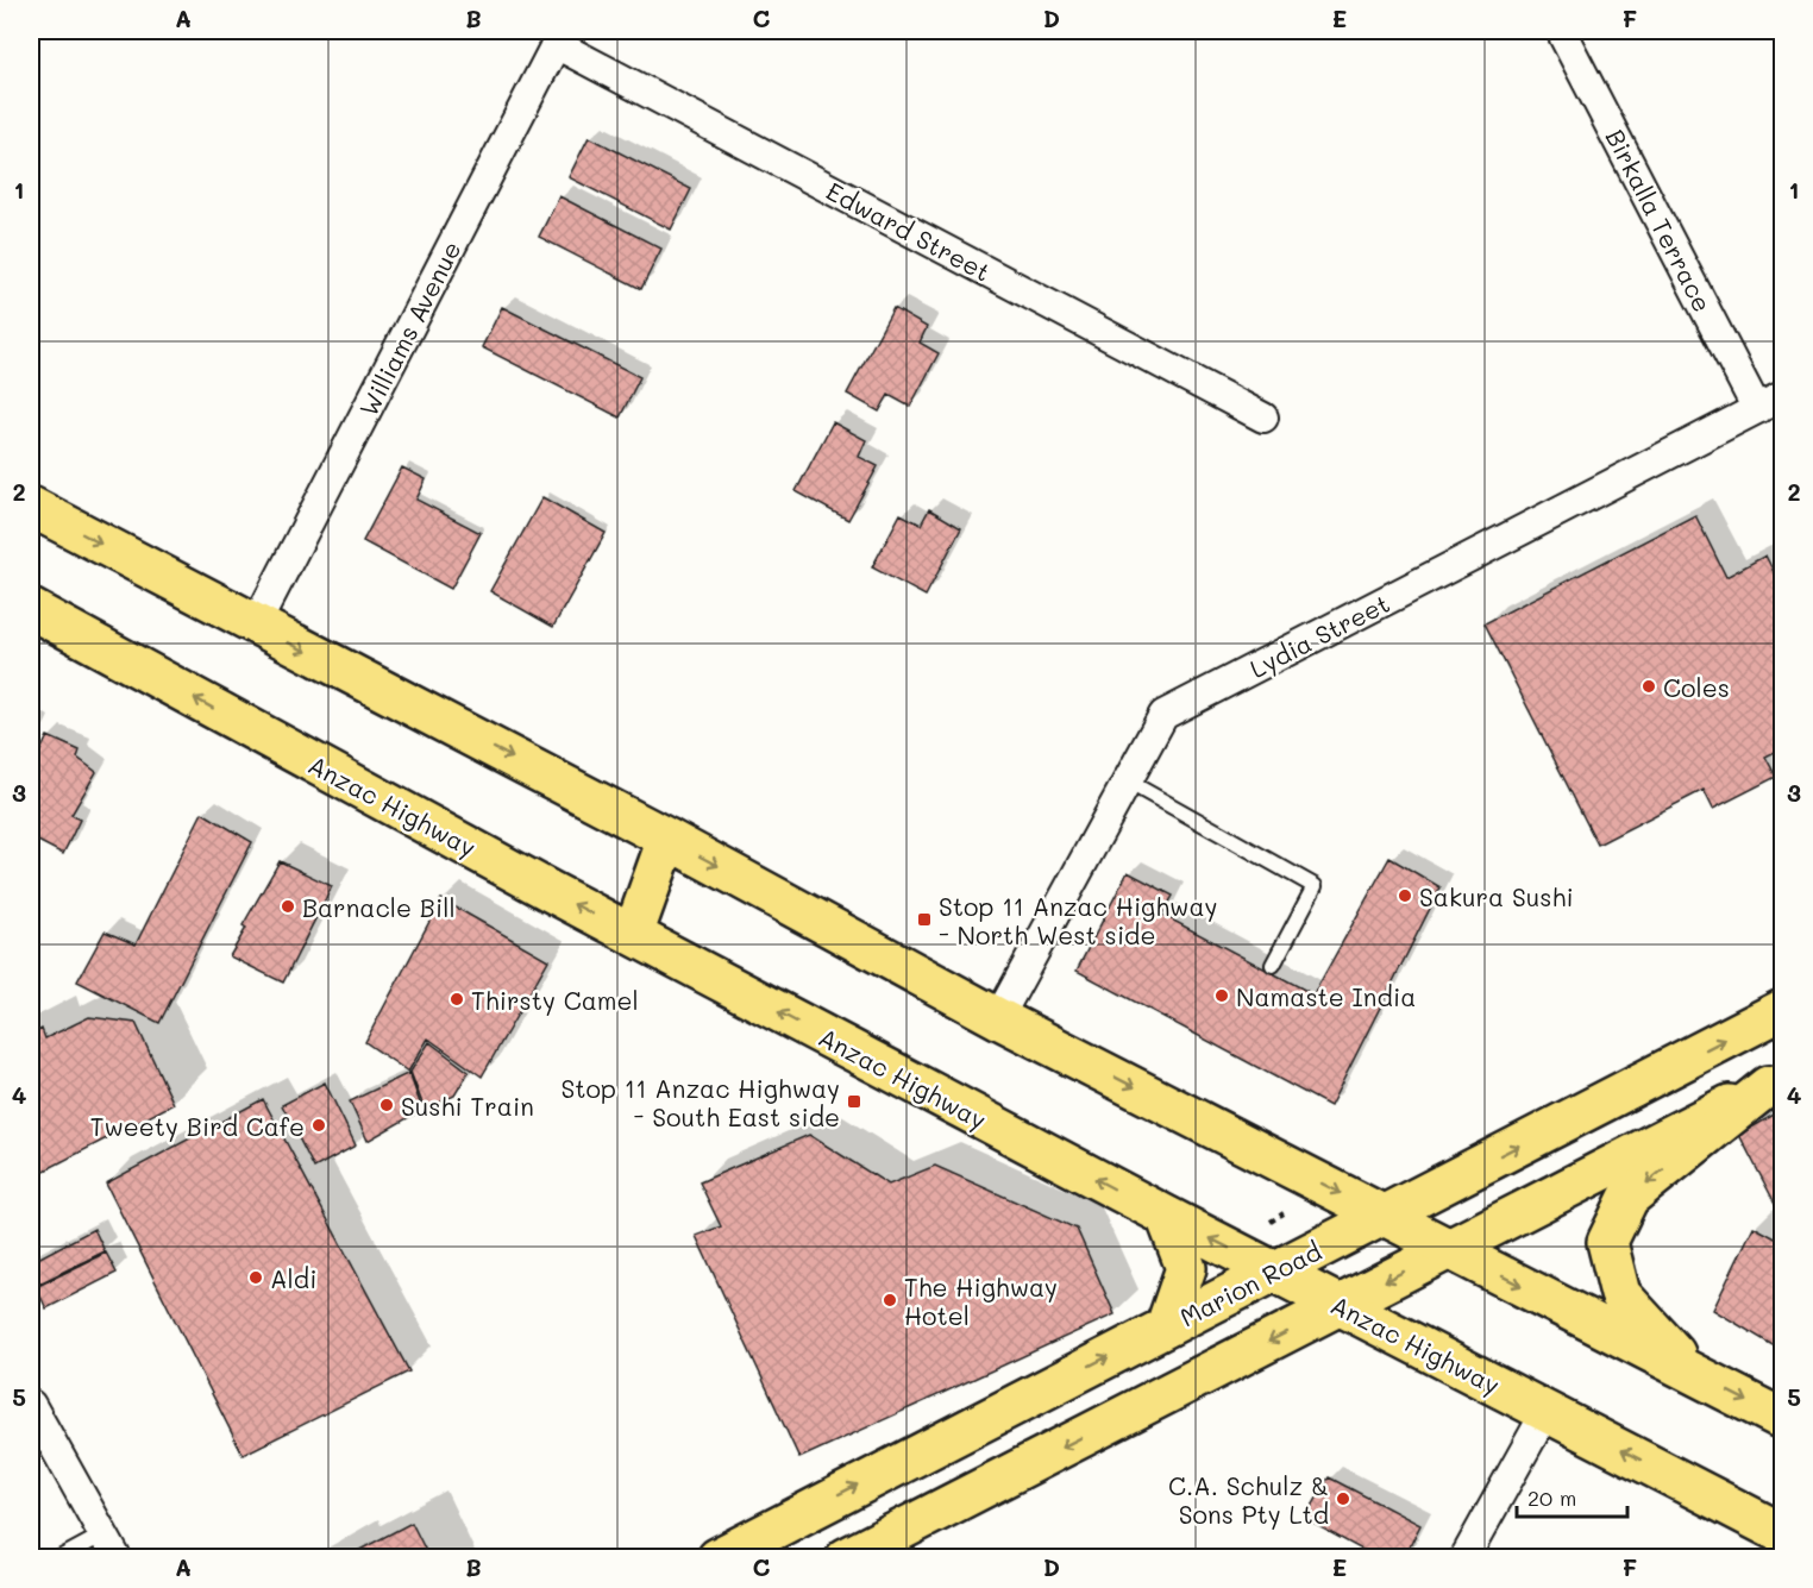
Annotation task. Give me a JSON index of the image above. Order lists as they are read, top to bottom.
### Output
{
  "streets": {
    "main road": ["Anzac Highway", "Marion Road"],
    "street": [
      "Birkalla Terrace",
      "Edward Street",
      "Williams Avenue",
      "Lydia Street"
    ]
  },
  "crossings": [
    ["Birkalla Terrace", "Lydia Street"],
    ["Edward Street", "Williams Avenue"],
    ["Anzac Highway", "Marion Road"]
  ],
  "places": {
    "other": [
      "Coles",
      "Sakura Sushi",
      "Barnacle Bill",
      "Namaste India",
      "Thirsty Camel",
      "Sushi Train",
      "Tweety Bird Cafe",
      "Aldi",
      "The Highway Hotel",
      "C.A. Schulz & Sons Pty Ltd"
    ],
    "transit": ["Stop 11 Anzac Highway - North West side", "Stop 11 Anzac Highway - South East side"]
  },
  "scale_bar": "20 m",
  "grid": {
    "columns": [
      "A",
      "B",
      "C",
      "D",
      "E",
      "F"
    ],
    "rows": [
      "1",
      "2",
      "3",
      "4",
      "5"
    ]
  }
}
